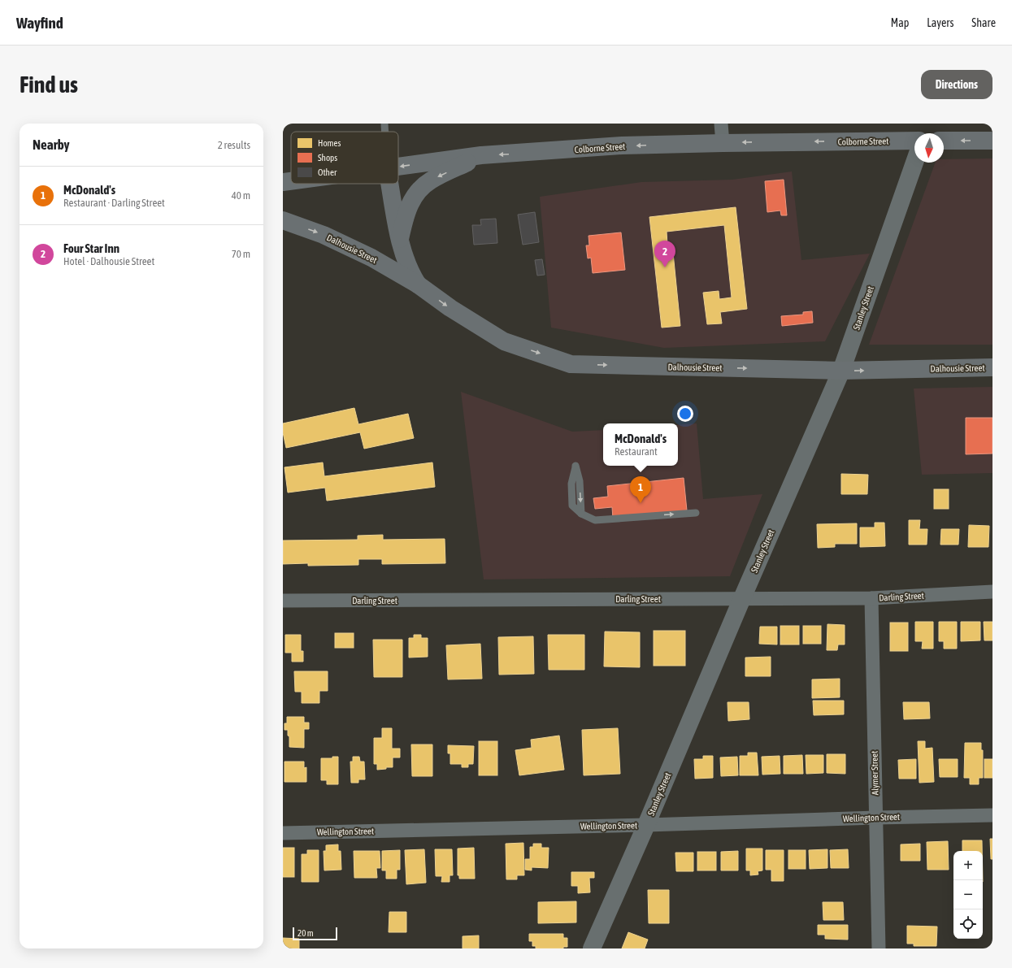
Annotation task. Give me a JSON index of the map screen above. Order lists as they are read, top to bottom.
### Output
{
  "streets": {
    "main road": ["Colborne Street", "Dalhousie Street"],
    "street": [
      "Stanley Street",
      "Darling Street",
      "Alymer Street",
      "Wellington Street"
    ]
  },
  "crossings": [
    ["Dalhousie Street", "Stanley Street"],
    ["Stanley Street", "Darling Street"],
    ["Stanley Street", "Wellington Street"],
    ["Darling Street", "Alymer Street"],
    ["Alymer Street", "Wellington Street"]
  ],
  "one_way": ["Colborne Street", "Dalhousie Street"],
  "legend": ["Homes", "Shops", "Other"],
  "scale_bar": "20 m",
  "north": "bottom",
  "page": {
    "header": "Wayfind",
    "nav": ["Map", "Layers", "Share"],
    "buttons": "Directions",
    "title": "Find us",
    "heading": ["Nearby", "2 results"],
    "list": [
      {
        "mark": "1",
        "name": "McDonald's",
        "note": "Restaurant · Darling Street",
        "value": "40 m"
      },
      {
        "mark": "2",
        "name": "Four Star Inn",
        "note": "Hotel · Dalhousie Street",
        "value": "70 m"
      }
    ],
    "pins": ["2", "1"],
    "popup": ["McDonald's", "Restaurant"],
    "map_buttons": ["+", "−"],
    "scale": "20 m"
  }
}
